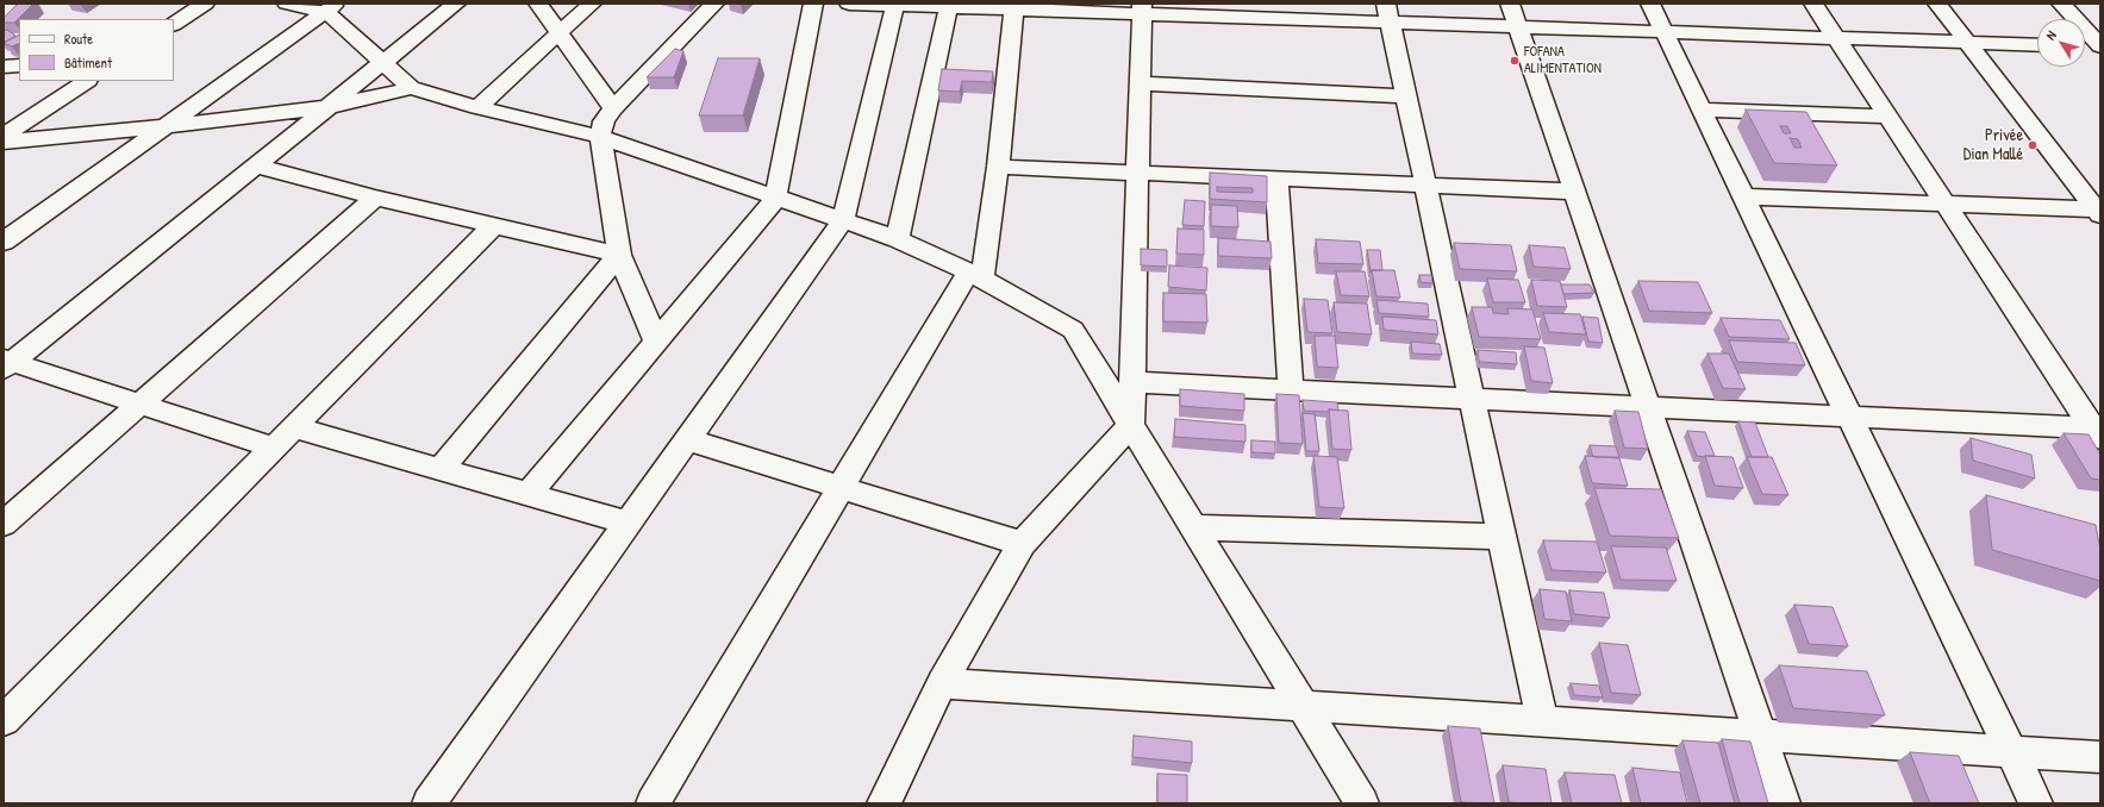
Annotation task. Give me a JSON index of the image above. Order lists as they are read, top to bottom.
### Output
{
  "places": ["FOFANA ALIMENTATION", "Privée Dian Mallé"],
  "legend": ["Route", "Bâtiment"],
  "north": "top left"
}
